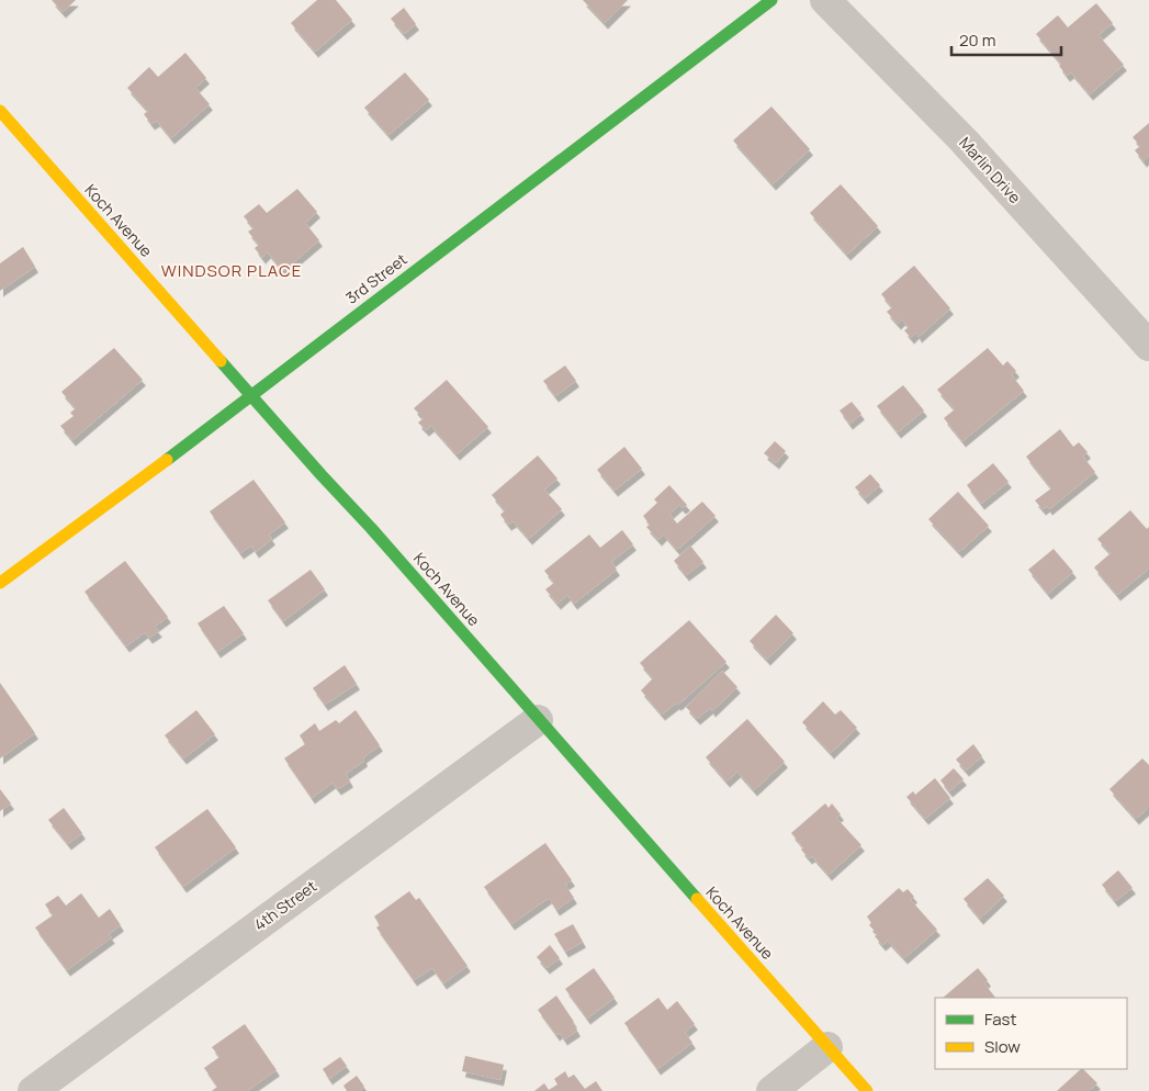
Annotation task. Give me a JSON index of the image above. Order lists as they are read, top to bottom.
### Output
{
  "streets": {
    "street": [
      "Marlin Drive",
      "Koch Avenue",
      "3rd Street",
      "4th Street"
    ]
  },
  "crossings": [
    ["Koch Avenue", "3rd Street"],
    ["Koch Avenue", "4th Street"]
  ],
  "districts": ["WINDSOR PLACE"],
  "legend": ["Fast", "Slow"],
  "scale_bar": "20 m"
}
